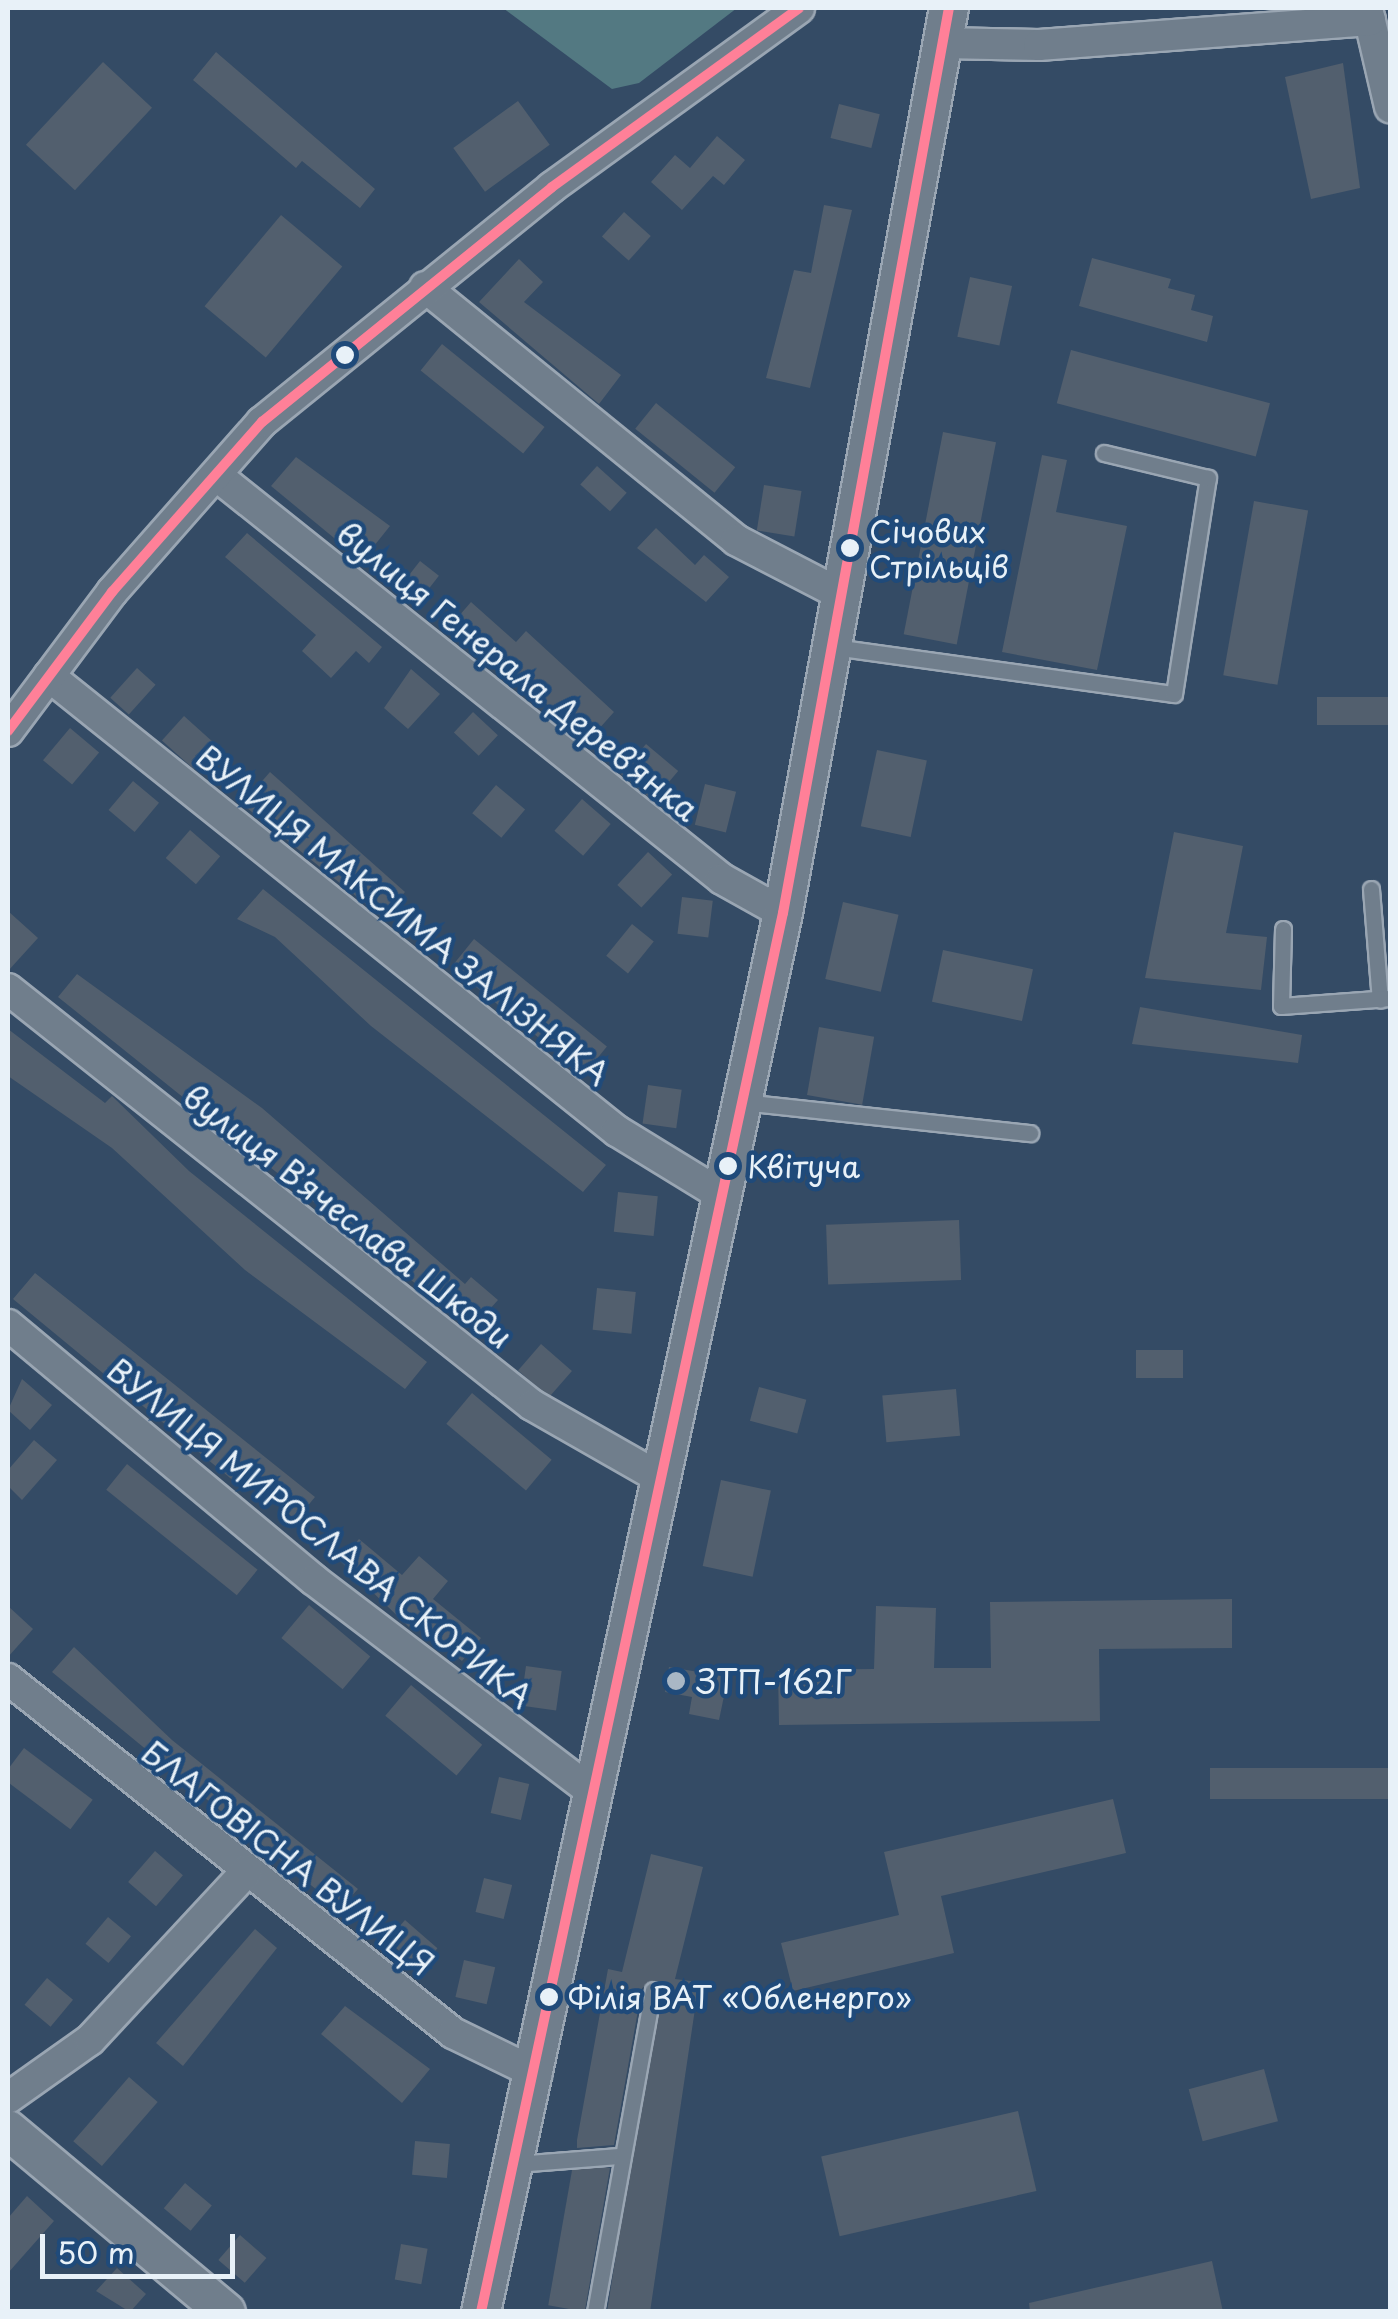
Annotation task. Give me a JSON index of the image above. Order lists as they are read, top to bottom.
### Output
{
  "streets": {
    "street": [
      "вулиця Генерала Деревʼянка",
      "ВУЛИЦЯ МАКСИМА ЗАЛІЗНЯКА",
      "вулиця Вʼячеслава Шкоди",
      "ВУЛИЦЯ МИРОСЛАВА СКОРИКА",
      "БЛАГОВІСНА ВУЛИЦЯ"
    ]
  },
  "places": [
    "Січових Стрільців",
    "Квітуча",
    "ЗТП-162Г",
    "Філія ВАТ «Обленерго»"
  ],
  "scale_bar": "50 m"
}
